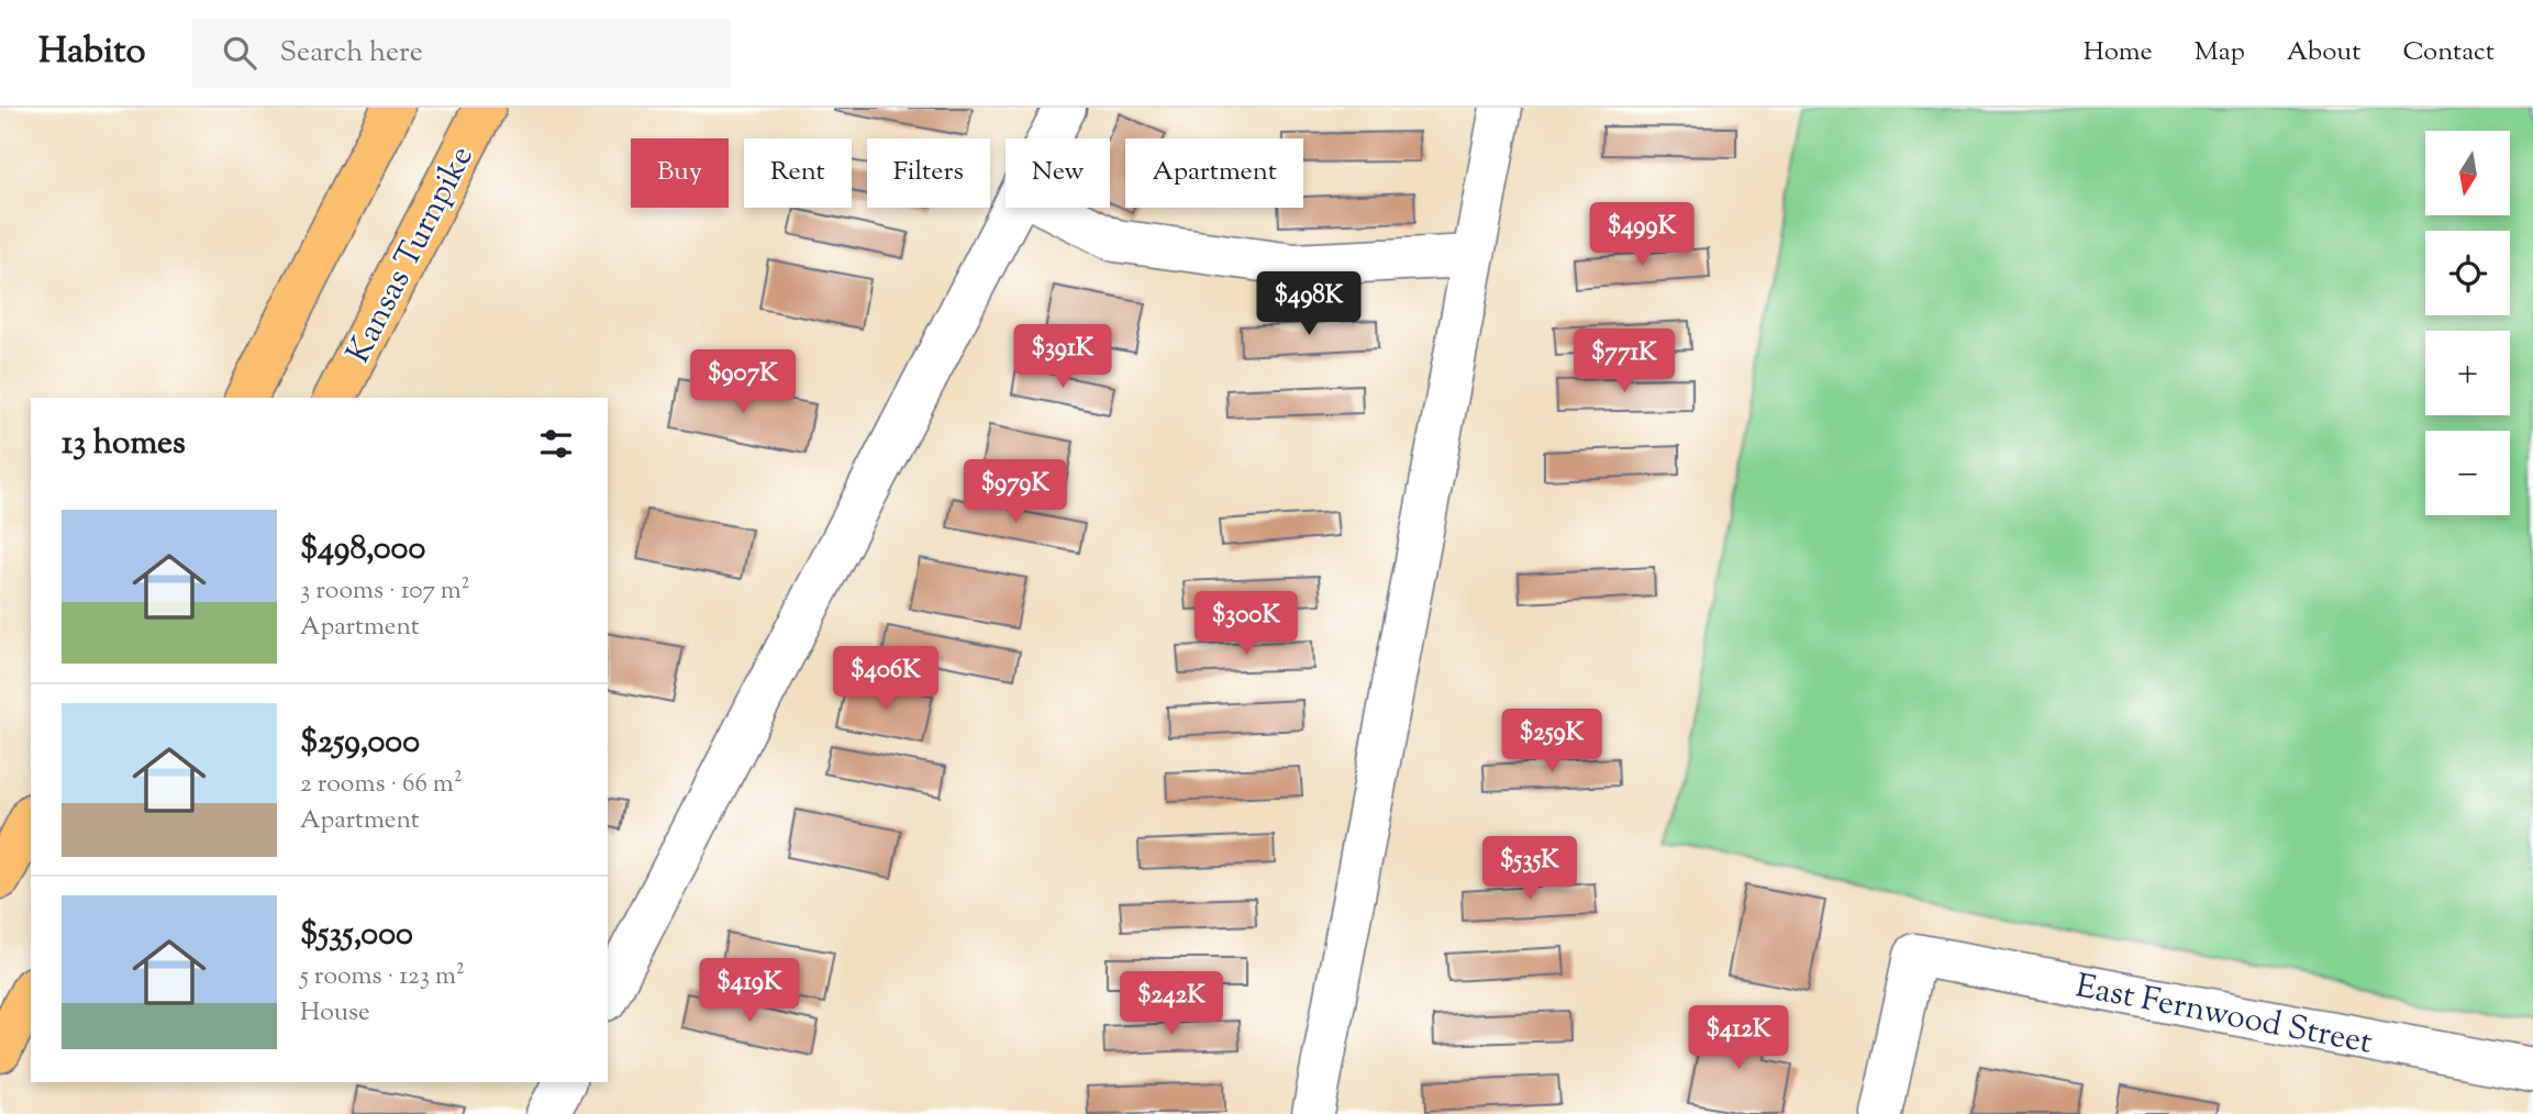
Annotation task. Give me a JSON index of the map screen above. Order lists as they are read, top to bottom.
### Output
{
  "streets": {
    "highway": ["Kansas Turnpike"],
    "street": ["East Fernwood Street"]
  },
  "north": "bottom",
  "page": {
    "header": "Habito",
    "search": "Search here",
    "nav": [
      "Home",
      "Map",
      "About",
      "Contact"
    ],
    "map_buttons": ["+", "−"],
    "chip": [
      "Buy",
      "Rent",
      "Filters",
      "New",
      "Apartment"
    ],
    "price": [
      "$499K",
      "$498K",
      "$391K",
      "$771K",
      "$907K",
      "$979K",
      "$300K",
      "$406K",
      "$259K",
      "$535K",
      "$419K",
      "$242K",
      "$412K"
    ],
    "heading": "13 homes",
    "list": [
      {
        "name": "$498,000",
        "note": "3 rooms · 107 m² · Apartment"
      },
      {
        "name": "$259,000",
        "note": "2 rooms · 66 m² · Apartment"
      },
      {
        "name": "$535,000",
        "note": "5 rooms · 123 m² · House"
      }
    ]
  }
}
